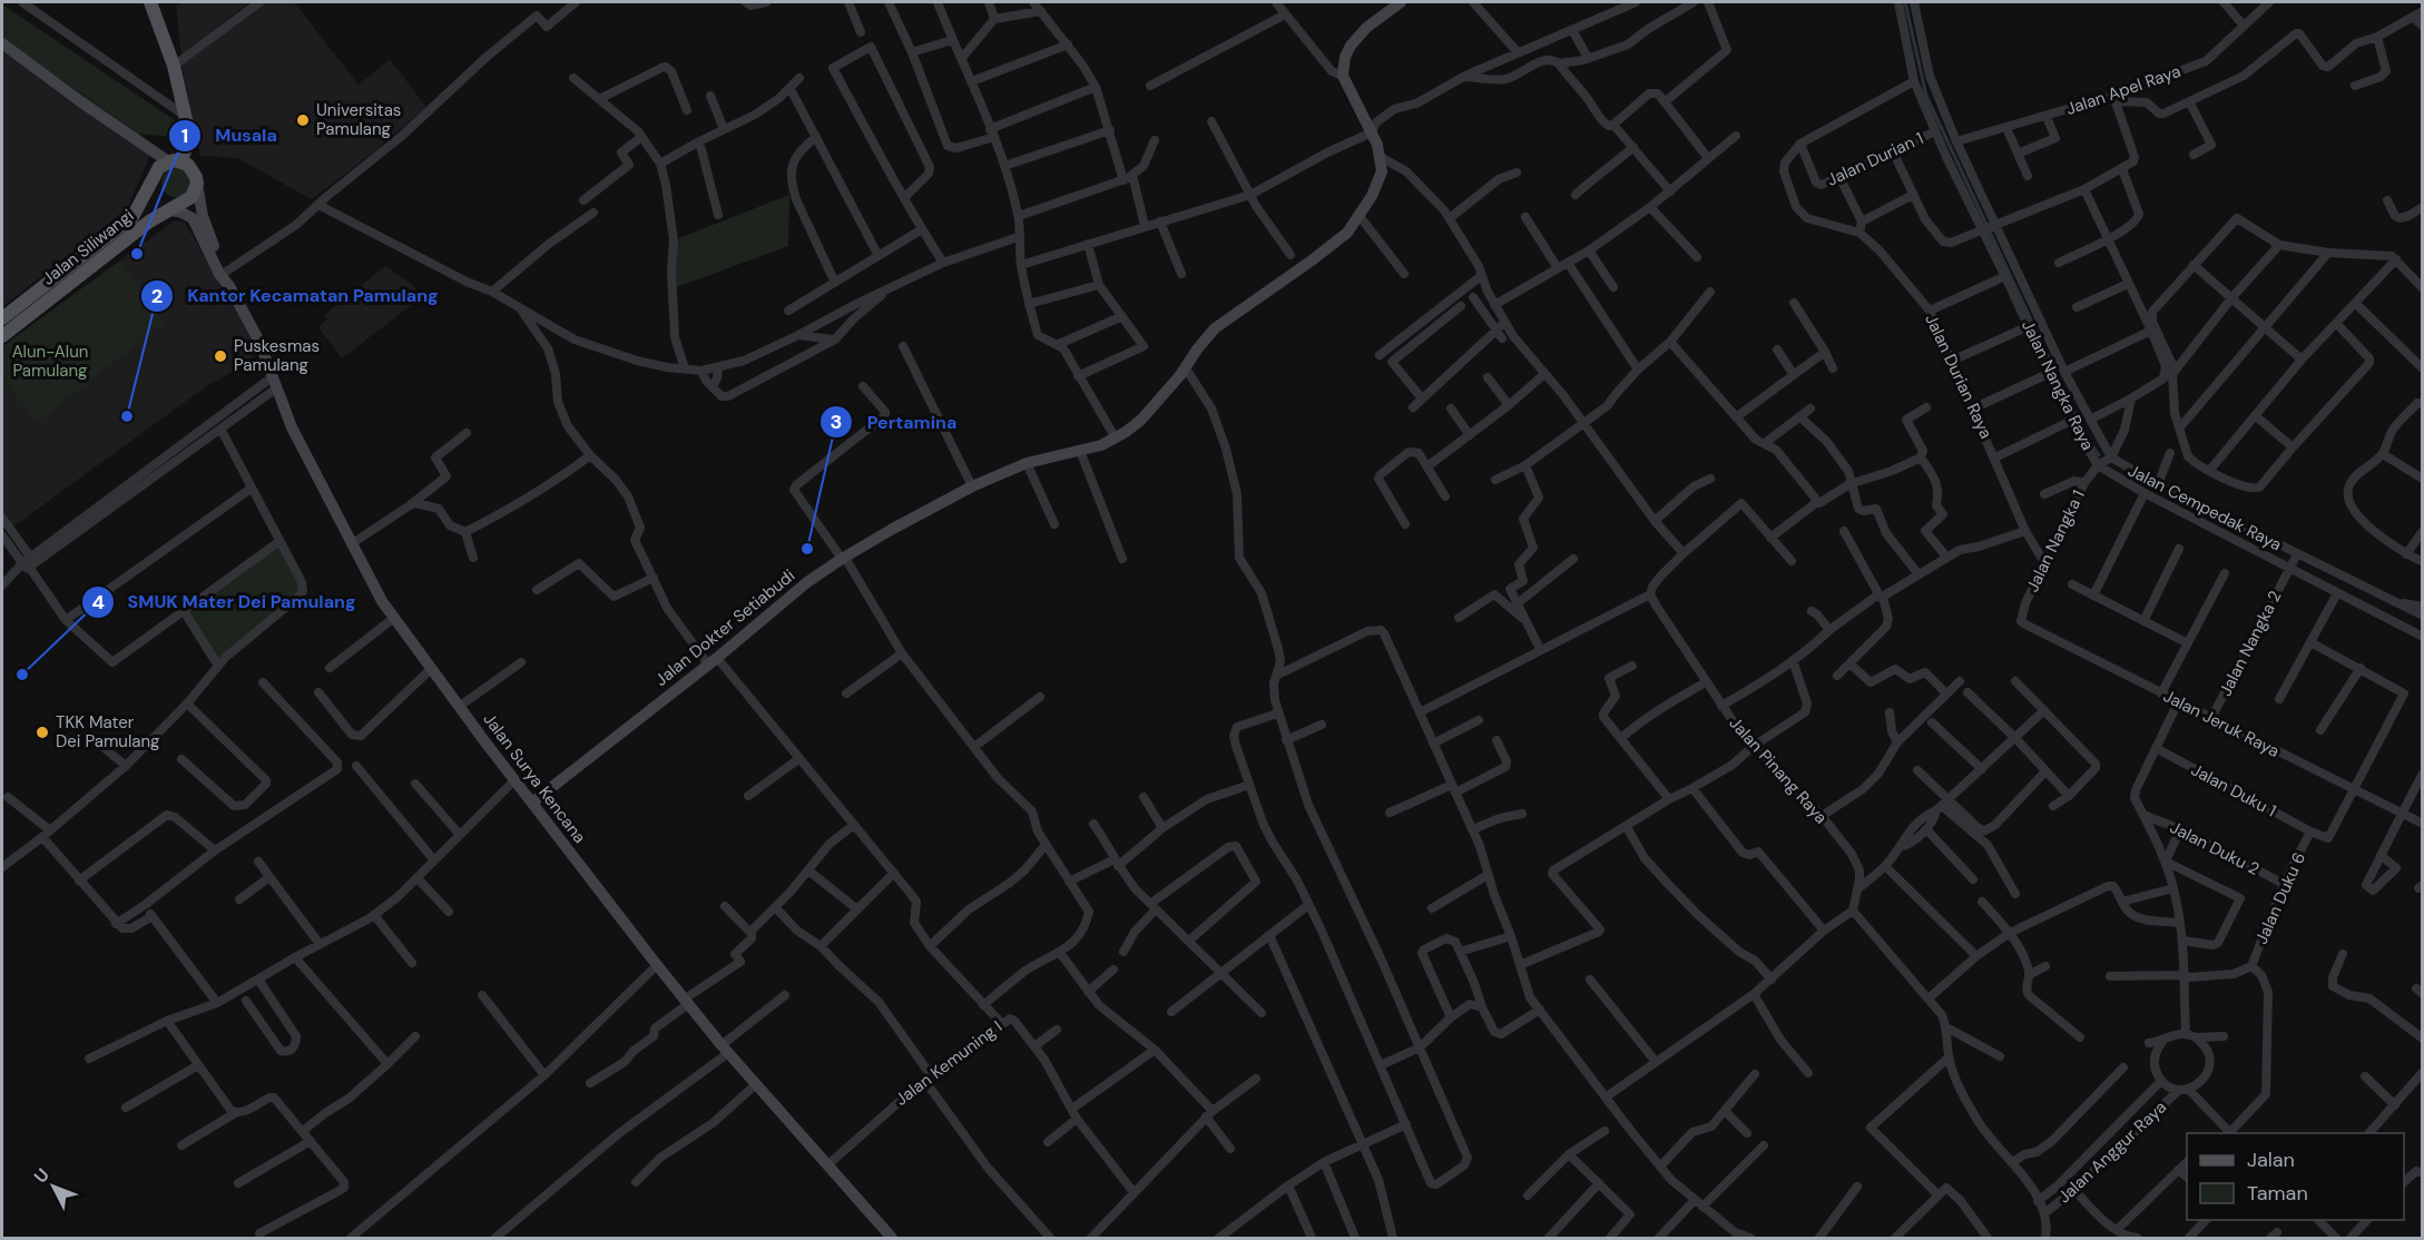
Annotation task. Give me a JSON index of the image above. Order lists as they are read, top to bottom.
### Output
{
  "streets": {
    "main road": ["Jalan Siliwangi", "Jalan Dokter Setiabudi", "Jalan Surya Kencana"],
    "street": [
      "Jalan Apel Raya",
      "Jalan Durian 1",
      "Jalan Durian Raya",
      "Jalan Nangka Raya",
      "Jalan Cempedak Raya",
      "Jalan Nangka 1",
      "Jalan Nangka 2",
      "Jalan Jeruk Raya",
      "Jalan Pinang Raya",
      "Jalan Duku 1",
      "Jalan Duku 2",
      "Jalan Duku 6",
      "Jalan Kemuning I",
      "Jalan Anggur Raya"
    ]
  },
  "crossings": [
    ["Jalan Apel Raya", "Jalan Cempedak Raya"],
    ["Jalan Durian 1", "Jalan Durian Raya"],
    ["Jalan Durian 1", "Jalan Nangka Raya"],
    ["Jalan Siliwangi", "Jalan Surya Kencana"],
    ["Jalan Durian Raya", "Jalan Nangka 1"],
    ["Jalan Nangka Raya", "Jalan Nangka 1"],
    ["Jalan Nangka Raya", "Jalan Nangka 2"],
    ["Jalan Cempedak Raya", "Jalan Nangka 2"],
    ["Jalan Nangka 1", "Jalan Jeruk Raya"],
    ["Jalan Dokter Setiabudi", "Jalan Surya Kencana"],
    ["Jalan Nangka 2", "Jalan Jeruk Raya"],
    ["Jalan Surya Kencana", "Jalan Kemuning I"],
    ["Jalan Duku 1", "Jalan Duku 6"],
    ["Jalan Duku 2", "Jalan Duku 6"],
    ["Jalan Duku 6", "Jalan Anggur Raya"]
  ],
  "parks": ["Alun-Alun Pamulang"],
  "places": [
    "Universitas Pamulang",
    "Musala",
    "Puskesmas Pamulang",
    "Kantor Kecamatan Pamulang",
    "Pertamina",
    "SMUK Mater Dei Pamulang",
    "TKK Mater Dei Pamulang"
  ],
  "legend": ["Jalan", "Taman"],
  "north": "top left"
}
